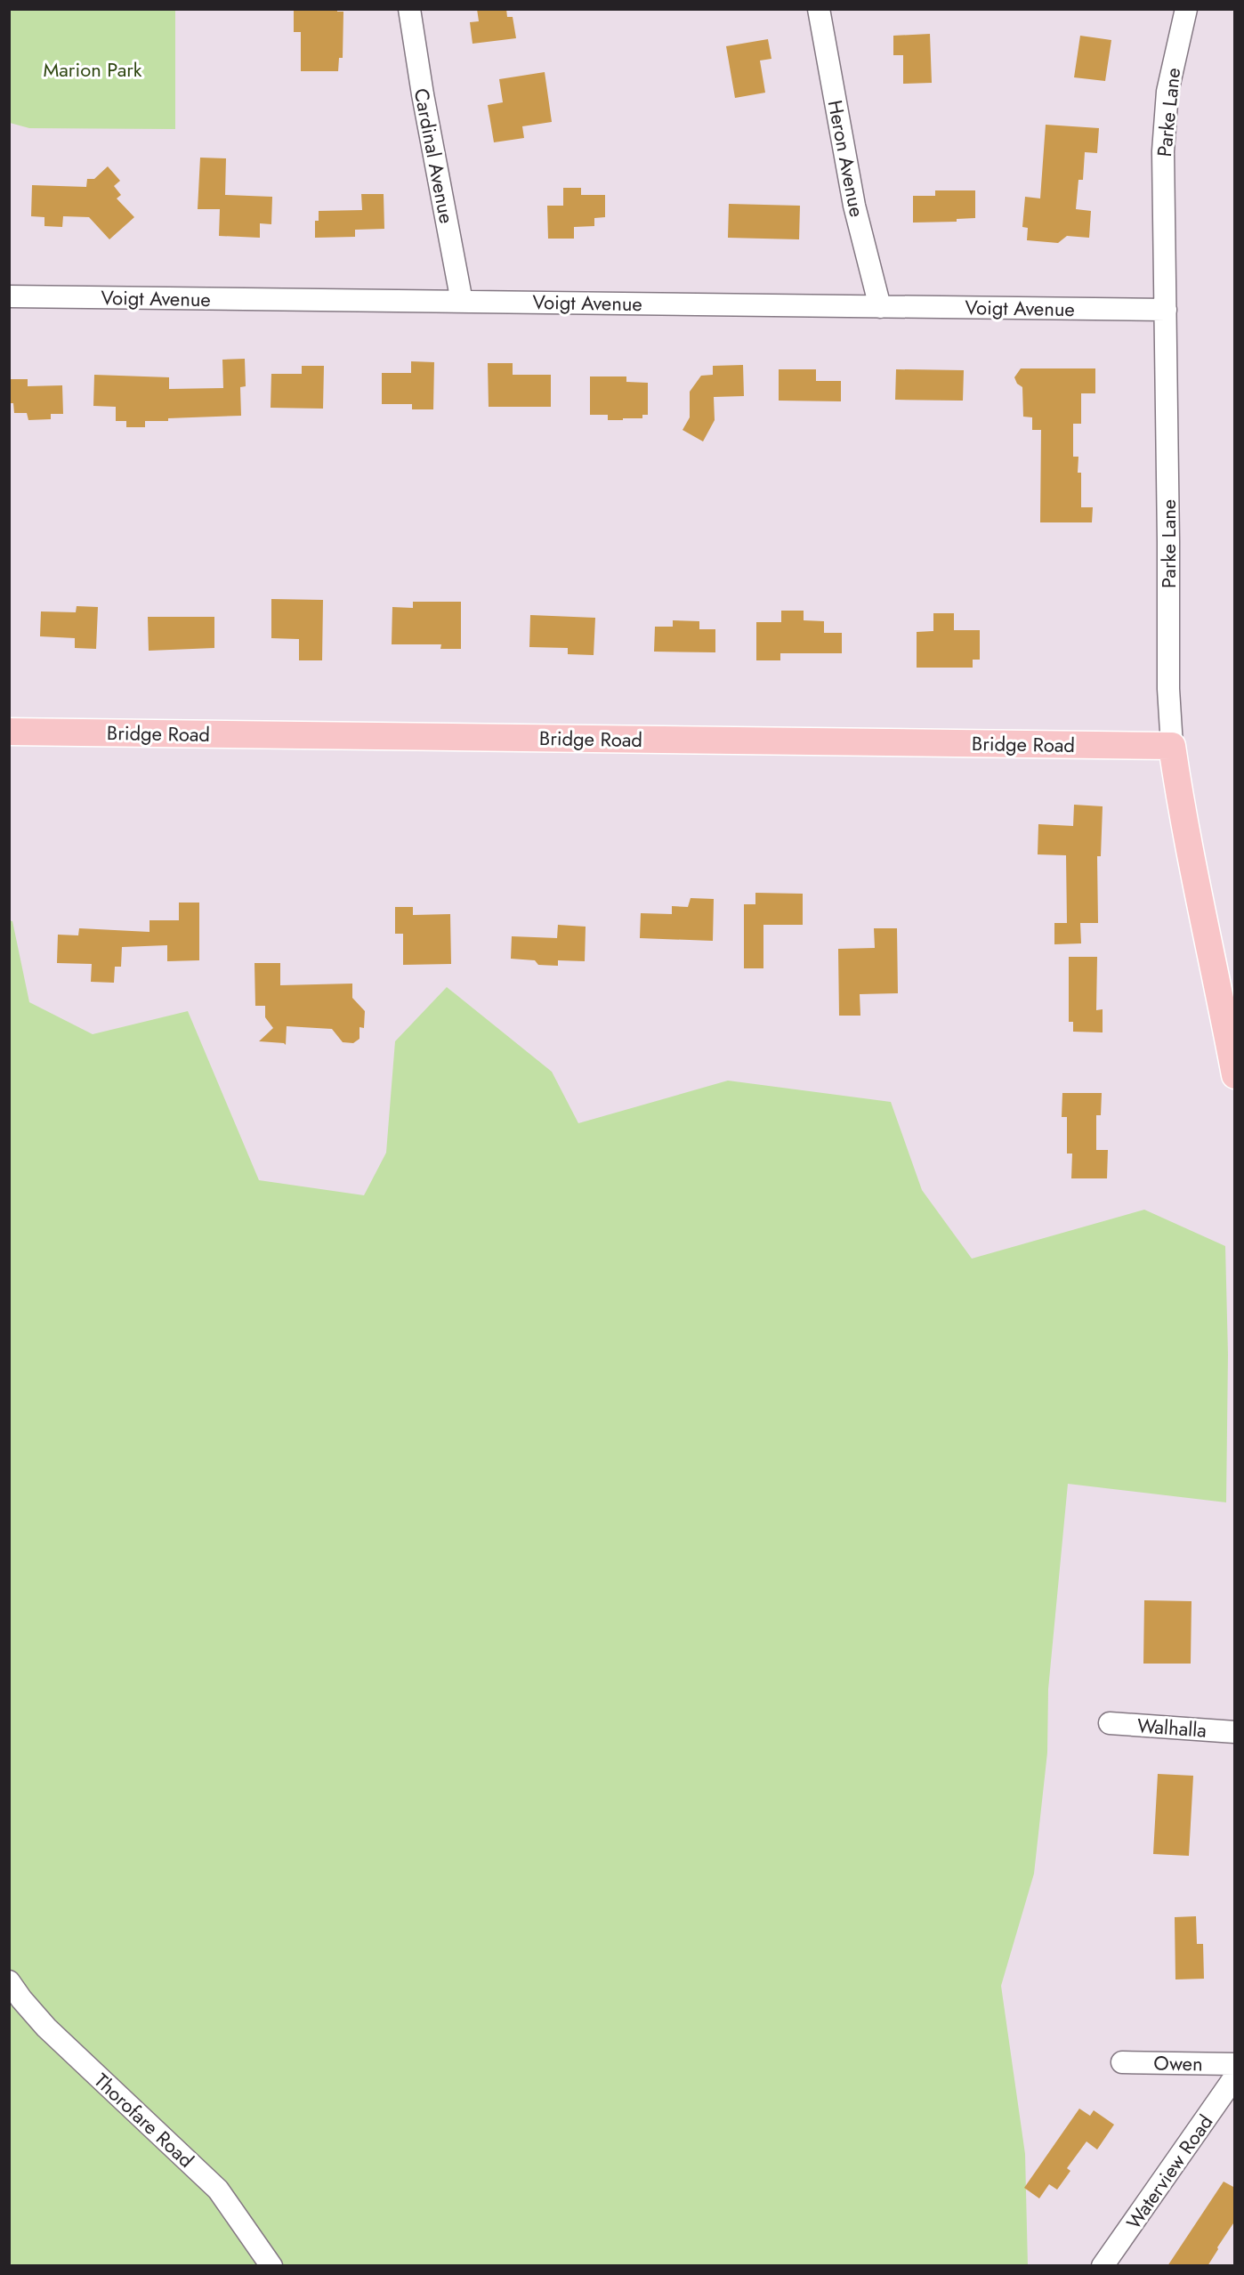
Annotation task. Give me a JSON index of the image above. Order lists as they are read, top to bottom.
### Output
{
  "streets": {
    "main road": ["Parke Lane", "Bridge Road"],
    "street": [
      "Cardinal Avenue",
      "Heron Avenue",
      "Voigt Avenue",
      "Walhalla",
      "Owen",
      "Thorofare Road",
      "Waterview Road"
    ]
  },
  "crossings": [
    ["Parke Lane", "Voigt Avenue"],
    ["Parke Lane", "Bridge Road"],
    ["Cardinal Avenue", "Voigt Avenue"],
    ["Heron Avenue", "Voigt Avenue"]
  ],
  "parks": ["Marion Park"]
}
